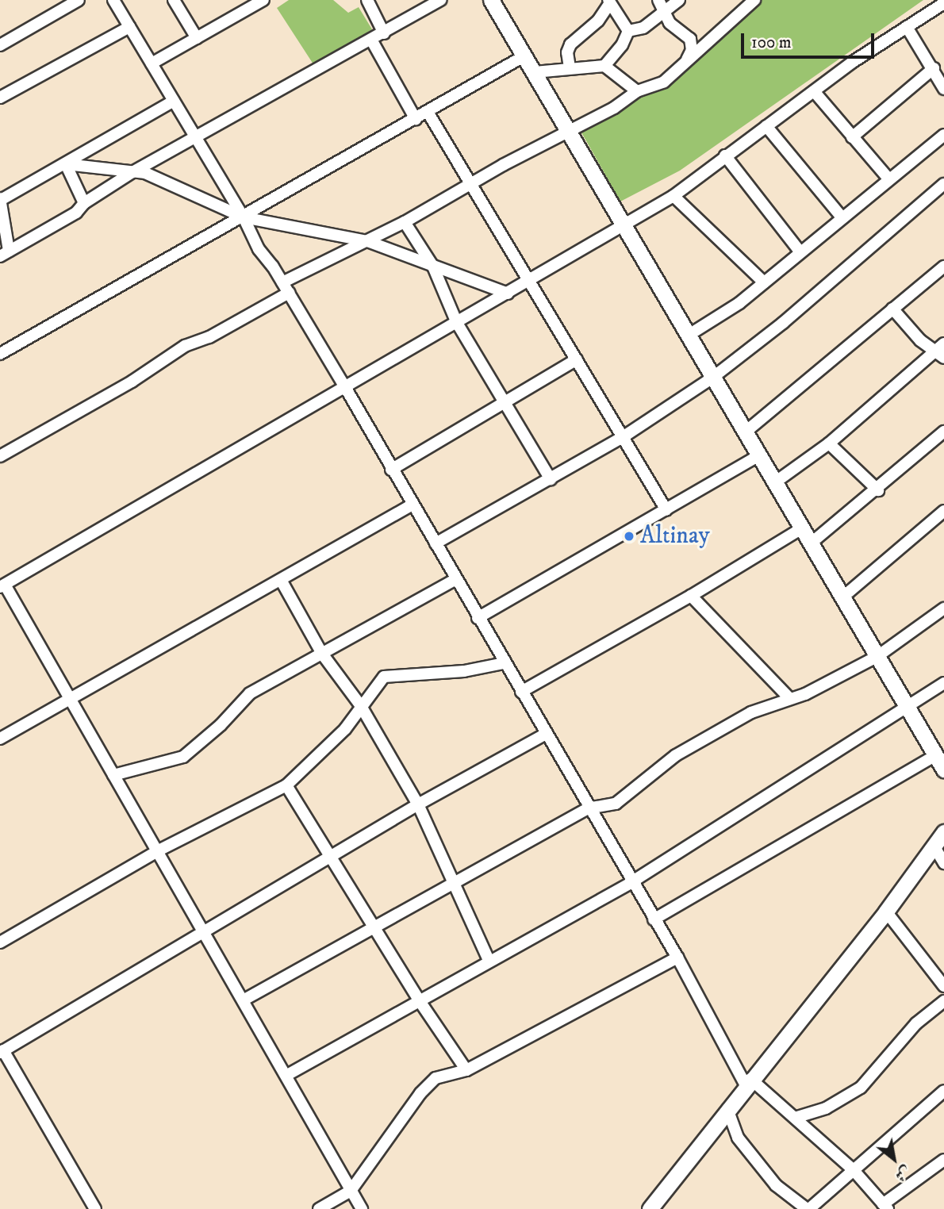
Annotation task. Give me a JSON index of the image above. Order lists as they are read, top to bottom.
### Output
{
  "places": ["Altinay"],
  "scale_bar": "100 m",
  "north": "bottom right"
}
